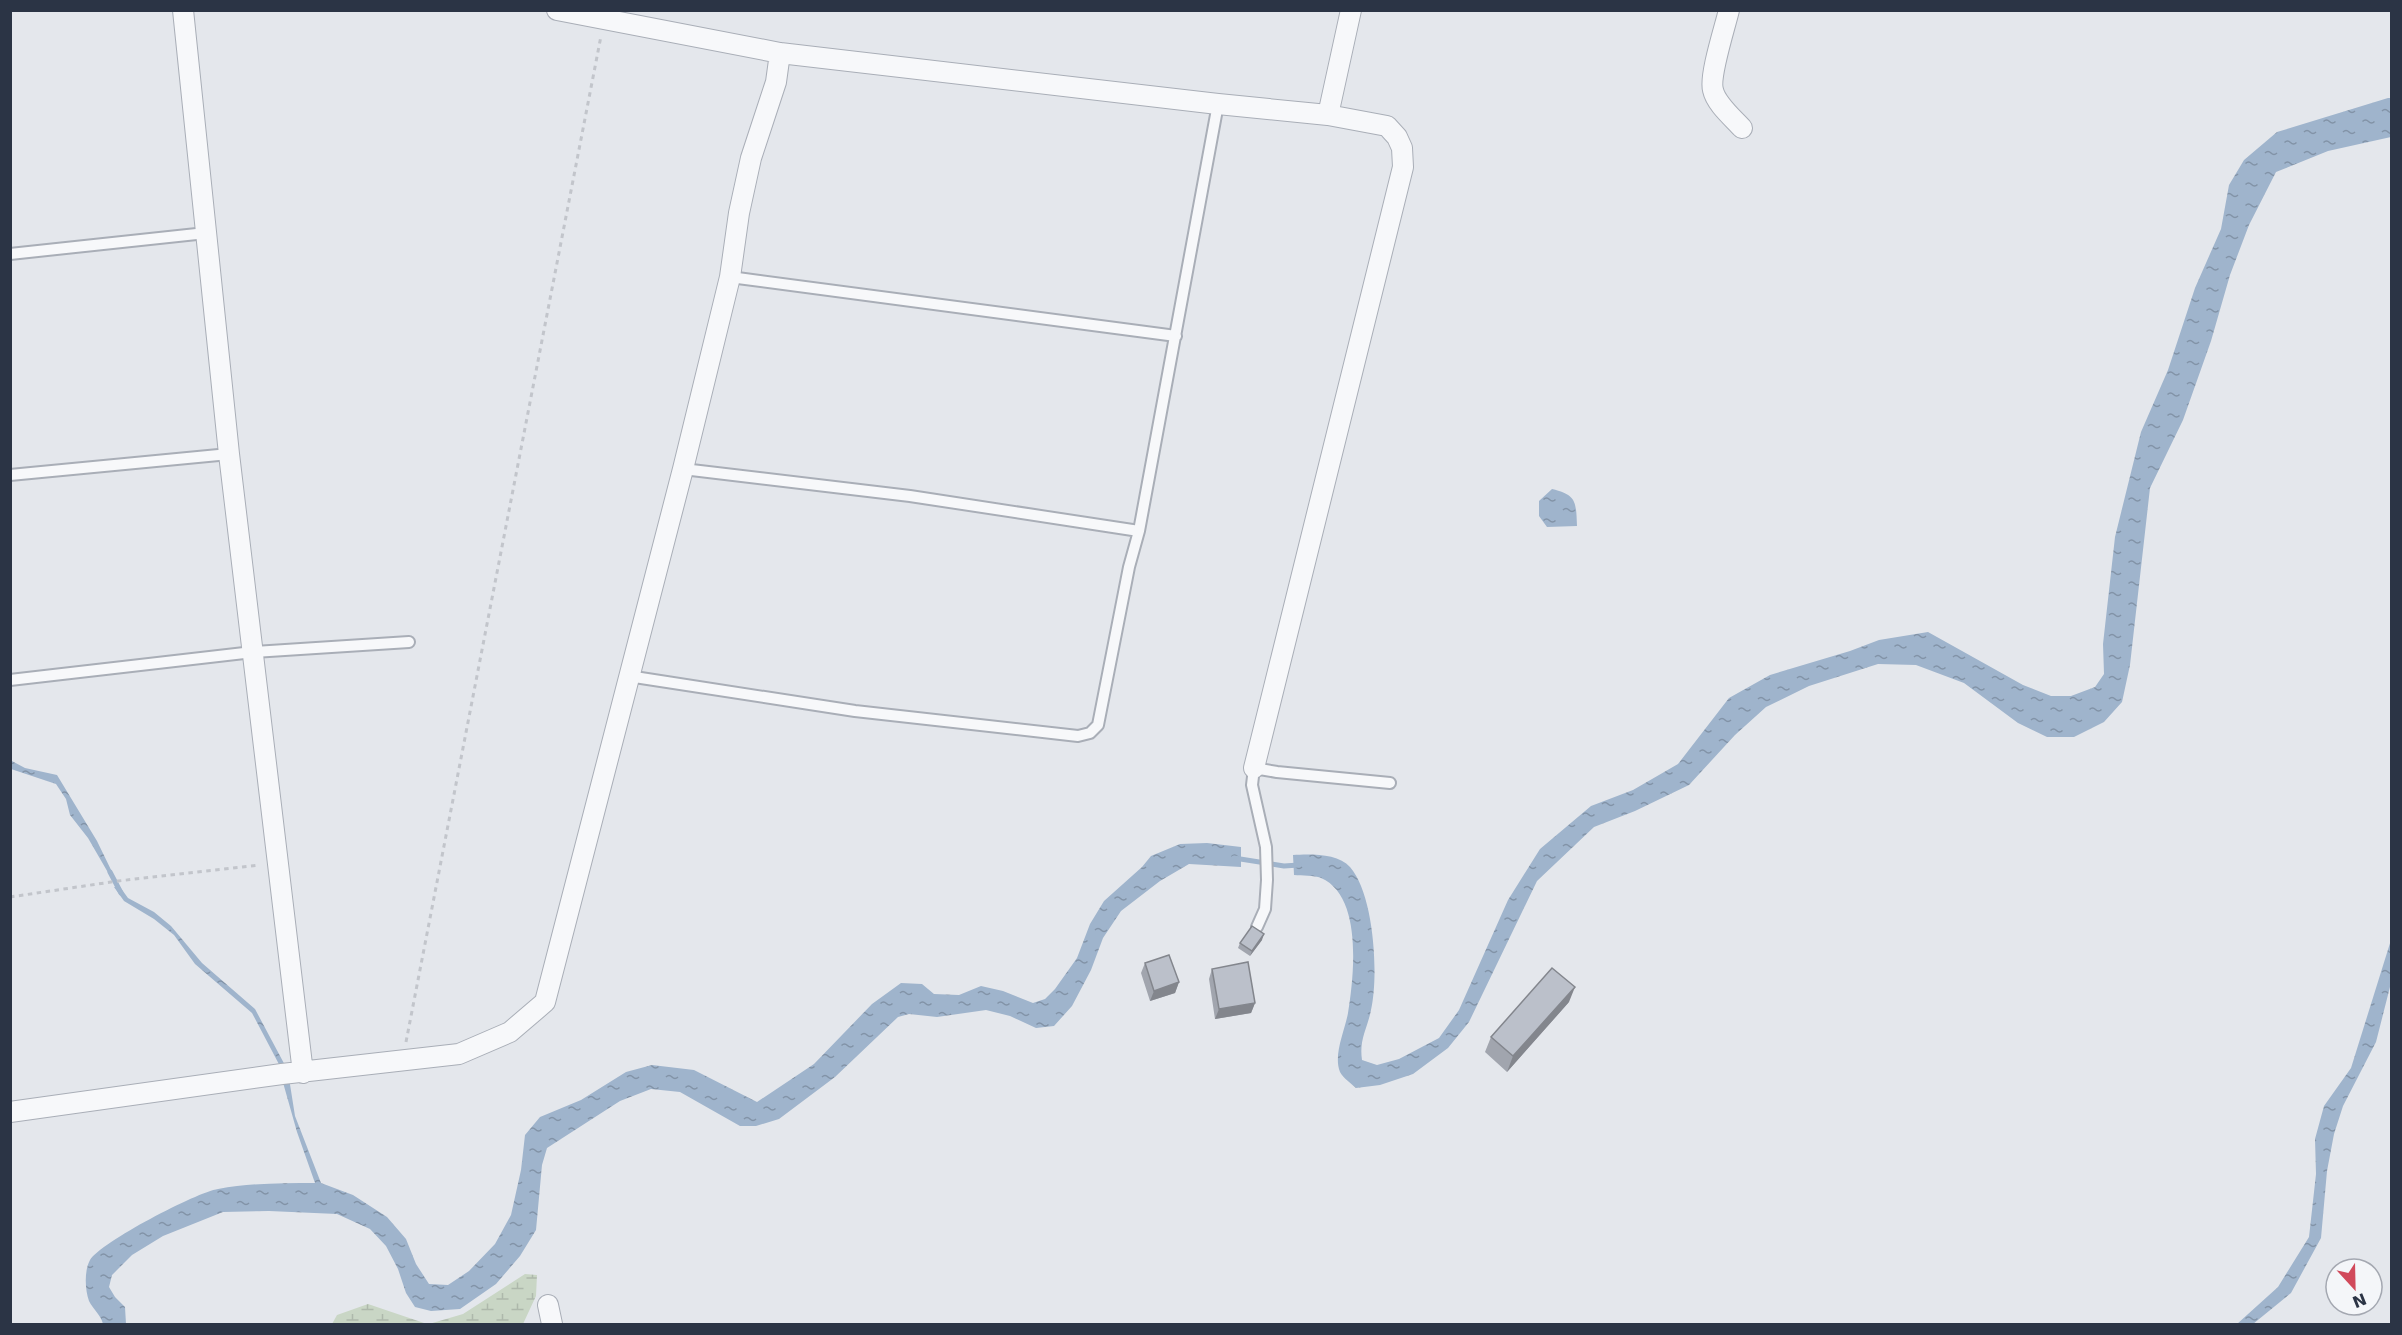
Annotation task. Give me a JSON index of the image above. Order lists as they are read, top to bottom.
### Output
{
  "north": "bottom"
}
